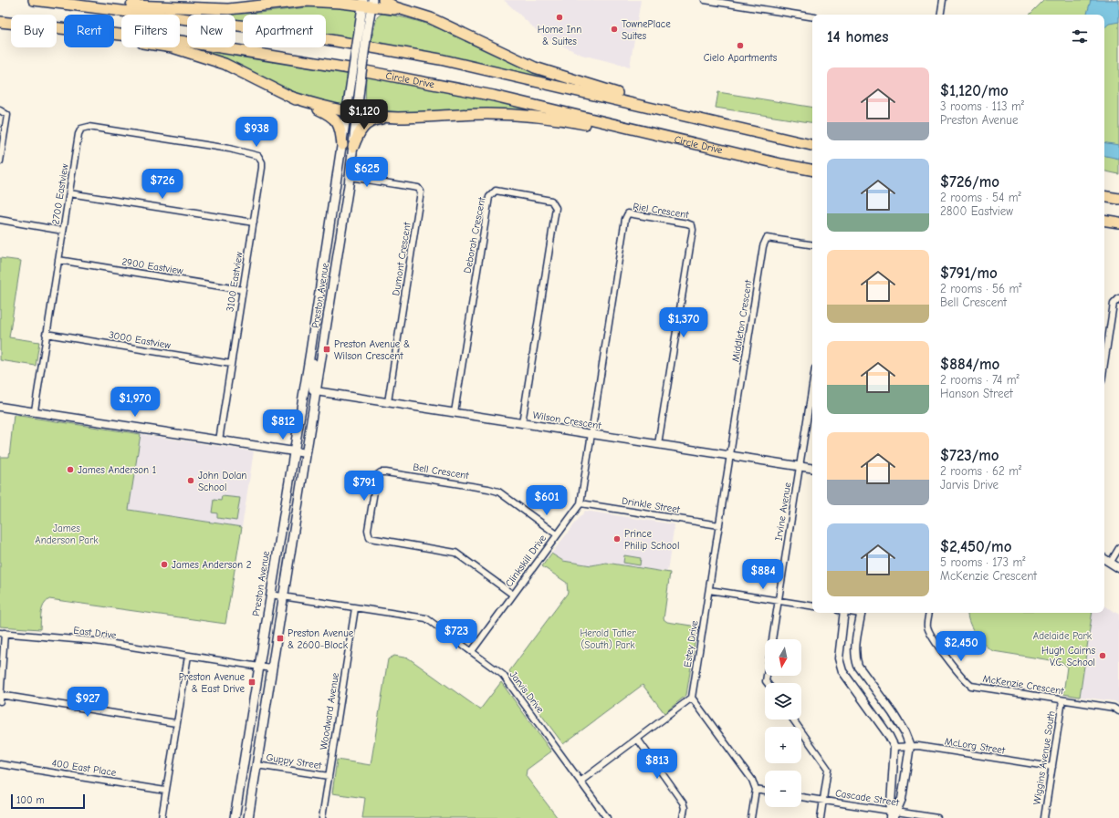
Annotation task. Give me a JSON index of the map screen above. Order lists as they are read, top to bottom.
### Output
{
  "streets": {
    "highway": ["Circle Drive"],
    "main road": ["Preston Avenue"],
    "street": [
      "2700 Eastview",
      "Riel Crescent",
      "Deborah Crescent",
      "Dumont Crescent",
      "2900 Eastview",
      "3100 Eastview",
      "Middleton Crescent",
      "3000 Eastview",
      "Wilson Crescent",
      "Bell Crescent",
      "Drinkle Street",
      "Irvine Avenue",
      "Clinkskill Drive",
      "East Drive",
      "Estey Drive",
      "McKenzie Crescent",
      "Jarvis Drive",
      "Woodward Avenue",
      "McLorg Street",
      "Wiggins Avenue South",
      "Guppy Street",
      "400 East Place",
      "Cascade Street"
    ]
  },
  "crossings": [
    ["2700 Eastview", "2900 Eastview"],
    ["2700 Eastview", "3100 Eastview"],
    ["2700 Eastview", "3000 Eastview"],
    ["Riel Crescent", "Wilson Crescent"],
    ["Riel Crescent", "Clinkskill Drive"],
    ["Deborah Crescent", "Wilson Crescent"],
    ["Dumont Crescent", "Preston Avenue"],
    ["Dumont Crescent", "Wilson Crescent"],
    ["2900 Eastview", "3100 Eastview"],
    ["3100 Eastview", "3000 Eastview"],
    ["Preston Avenue", "Wilson Crescent"],
    ["Preston Avenue", "East Drive"],
    ["Preston Avenue", "Jarvis Drive"],
    ["Preston Avenue", "Guppy Street"],
    ["Middleton Crescent", "Wilson Crescent"],
    ["Middleton Crescent", "Estey Drive"],
    ["Wilson Crescent", "Irvine Avenue"],
    ["Wilson Crescent", "Clinkskill Drive"],
    ["Wilson Crescent", "Estey Drive"],
    ["Bell Crescent", "Clinkskill Drive"],
    ["Drinkle Street", "Clinkskill Drive"],
    ["Drinkle Street", "Estey Drive"],
    ["Clinkskill Drive", "Jarvis Drive"],
    ["McKenzie Crescent", "Wiggins Avenue South"],
    ["Jarvis Drive", "Woodward Avenue"],
    ["Woodward Avenue", "Guppy Street"],
    ["McLorg Street", "Wiggins Avenue South"]
  ],
  "parks": ["James Anderson Park", "Herold Tatler (South) Park", "Adelaide Park"],
  "places": {
    "other": [
      "Home Inn & Suites",
      "TownePlace Suites",
      "Cielo Apartments",
      "James Anderson 1",
      "John Dolan School",
      "Prince Philip School",
      "James Anderson 2",
      "Hugh Cairns V.C. School"
    ],
    "transit": ["Preston Avenue & Wilson Crescent", "Preston Avenue & 2600-Block", "Preston Avenue & East Drive"]
  },
  "scale_bar": "100 m",
  "north": "bottom",
  "page": {
    "chip": [
      "Buy",
      "Rent",
      "Filters",
      "New",
      "Apartment"
    ],
    "heading": "14 homes",
    "list": [
      {
        "name": "$1,120/mo",
        "note": "3 rooms · 113 m² · Preston Avenue"
      },
      {
        "name": "$726/mo",
        "note": "2 rooms · 54 m² · 2800 Eastview"
      },
      {
        "name": "$791/mo",
        "note": "2 rooms · 56 m² · Bell Crescent"
      },
      {
        "name": "$884/mo",
        "note": "2 rooms · 74 m² · Hanson Street"
      },
      {
        "name": "$723/mo",
        "note": "2 rooms · 62 m² · Jarvis Drive"
      },
      {
        "name": "$2,450/mo",
        "note": "5 rooms · 173 m² · McKenzie Crescent"
      }
    ],
    "price": [
      "$1,120",
      "$938",
      "$625",
      "$726",
      "$1,370",
      "$1,970",
      "$812",
      "$791",
      "$601",
      "$884",
      "$723",
      "$2,450",
      "$927",
      "$813"
    ],
    "map_buttons": ["+", "−"],
    "scale": "100 m"
  }
}
